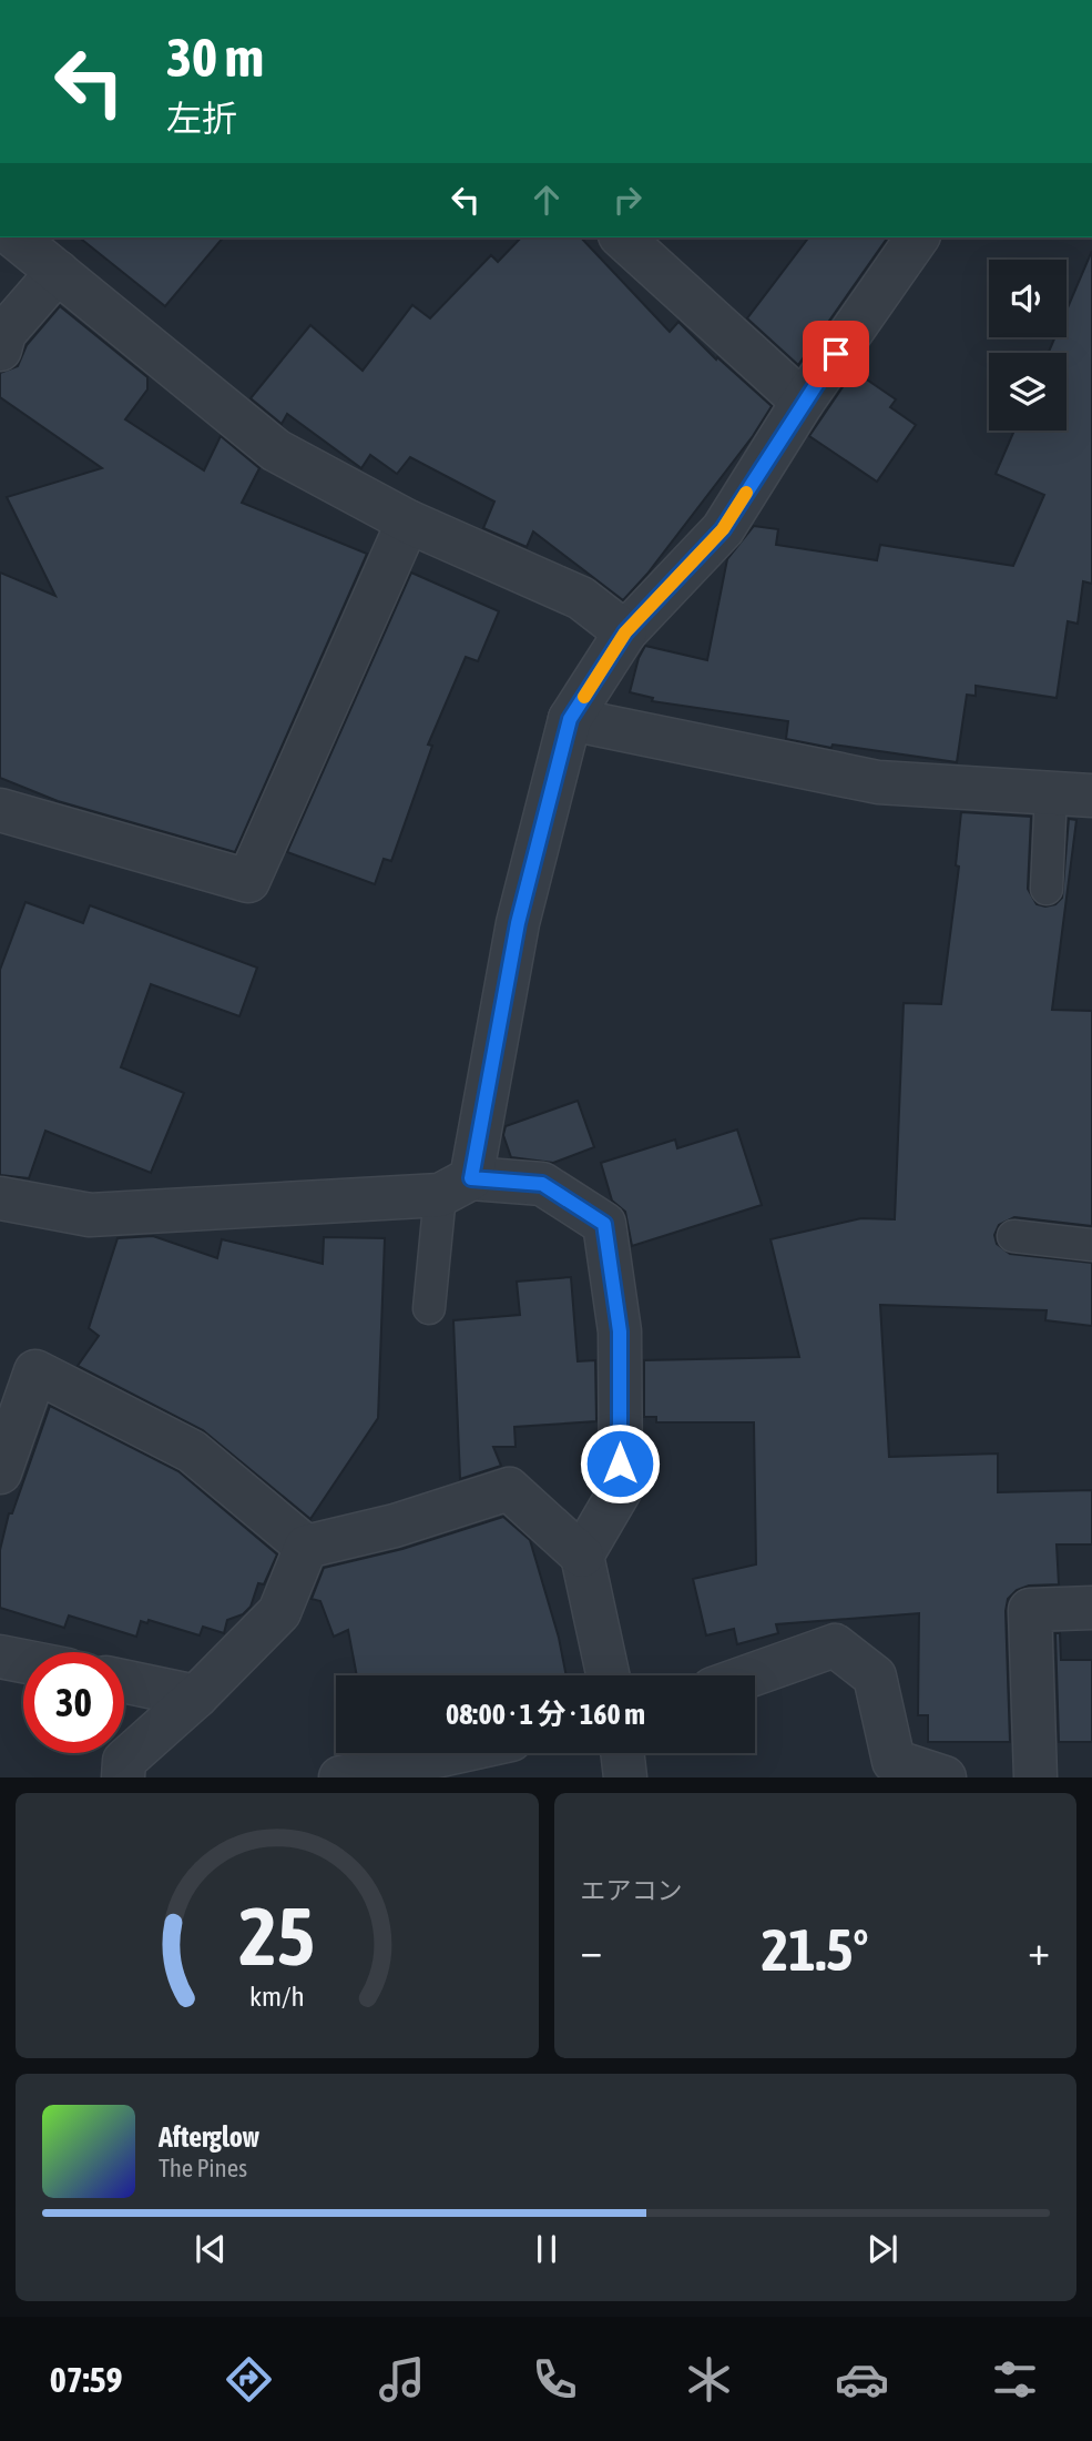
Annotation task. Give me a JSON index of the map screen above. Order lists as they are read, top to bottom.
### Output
{
  "page": {
    "turn": ["30 m", "左折"],
    "limit": "30",
    "trip": "08:00 · 1 分 · 160 m",
    "tile": "エアコン",
    "heat": ["−", "21.5°", "+"],
    "song": ["Afterglow", "The Pines"],
    "tabs": "07:59",
    "gauge": ["25", "km/h"]
  }
}
